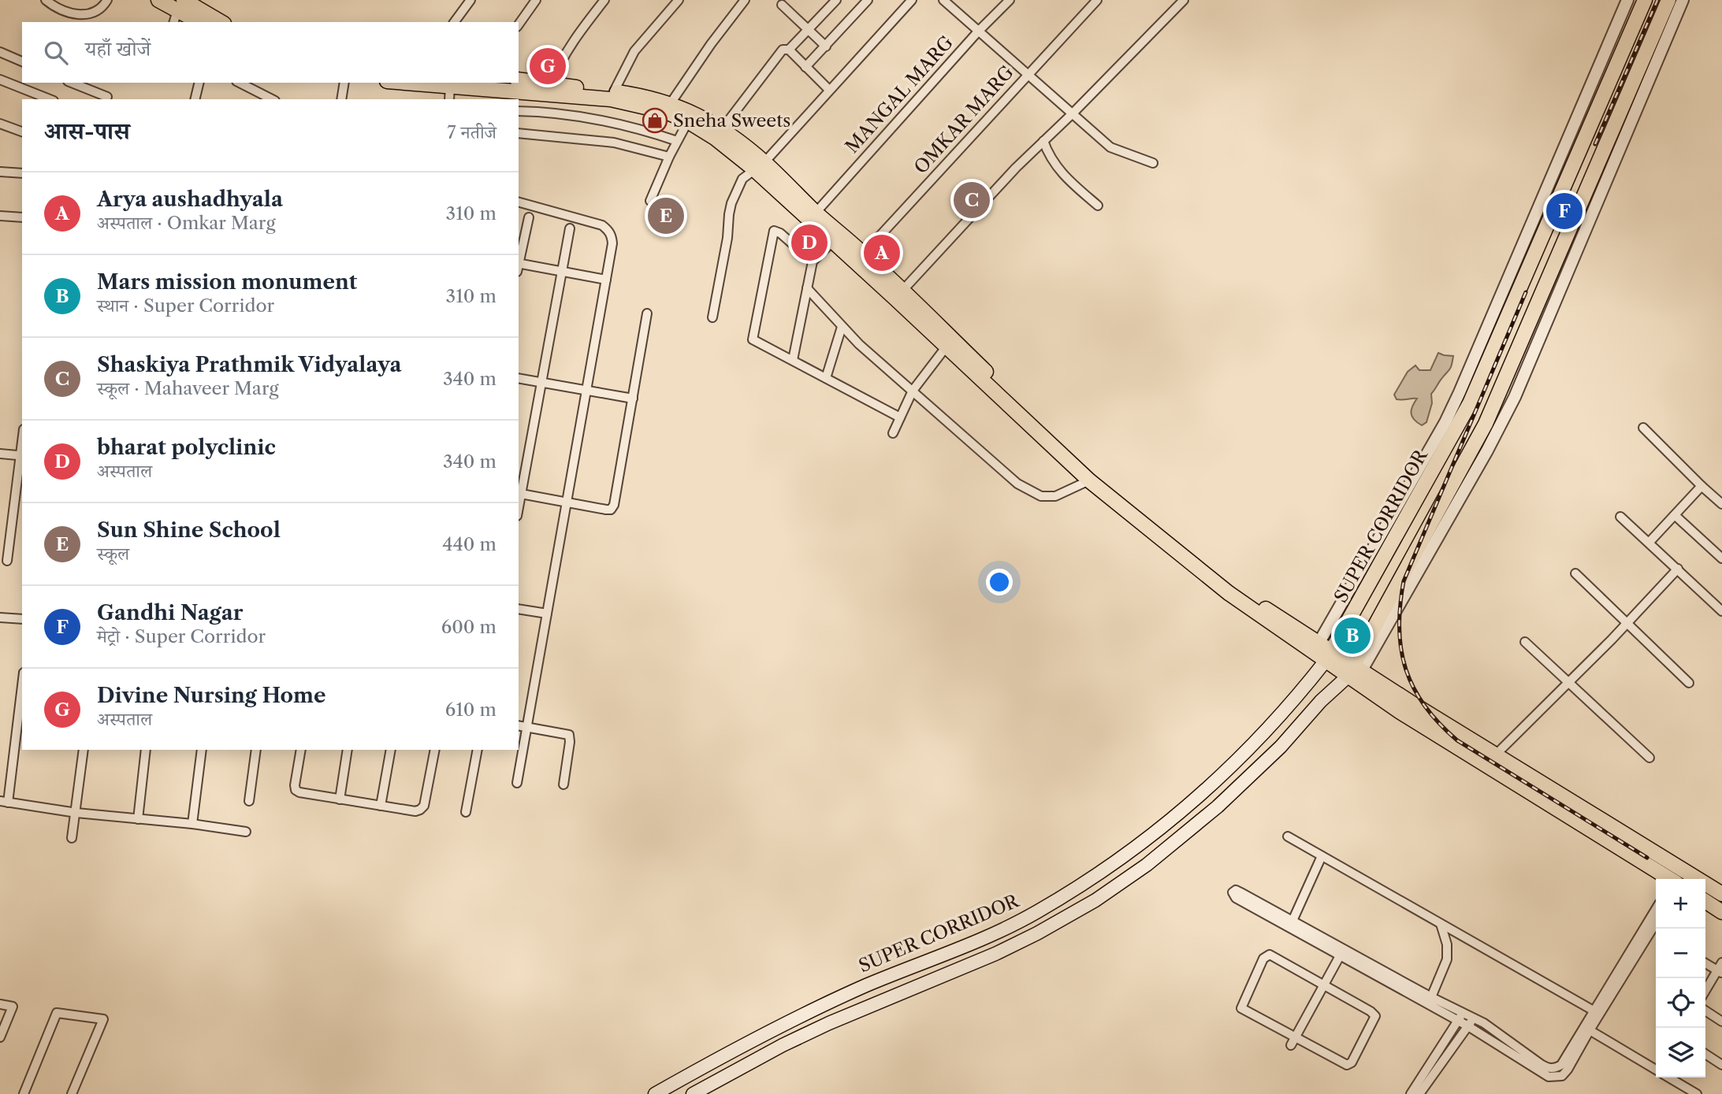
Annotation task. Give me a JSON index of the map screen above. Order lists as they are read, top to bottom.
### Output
{
  "streets": {
    "main road": ["SUPER CORRIDOR"],
    "street": ["MANGAL MARG", "OMKAR MARG"]
  },
  "places": {
    "shop": ["Sneha Sweets"]
  },
  "page": {
    "search": "यहाँ खोजें",
    "pins": [
      "G",
      "C",
      "F",
      "E",
      "D",
      "A",
      "B"
    ],
    "heading": ["आस-पास", "7 नतीजे"],
    "list": [
      {
        "mark": "A",
        "name": "Arya aushadhyala",
        "note": "अस्पताल · Omkar Marg",
        "value": "310 m"
      },
      {
        "mark": "B",
        "name": "Mars mission monument",
        "note": "स्थान · Super Corridor",
        "value": "310 m"
      },
      {
        "mark": "C",
        "name": "Shaskiya Prathmik Vidyalaya",
        "note": "स्कूल · Mahaveer Marg",
        "value": "340 m"
      },
      {
        "mark": "D",
        "name": "bharat polyclinic",
        "note": "अस्पताल",
        "value": "340 m"
      },
      {
        "mark": "E",
        "name": "Sun Shine School",
        "note": "स्कूल",
        "value": "440 m"
      },
      {
        "mark": "F",
        "name": "Gandhi Nagar",
        "note": "मेट्रो · Super Corridor",
        "value": "600 m"
      },
      {
        "mark": "G",
        "name": "Divine Nursing Home",
        "note": "अस्पताल",
        "value": "610 m"
      }
    ],
    "map_buttons": ["+", "−"]
  }
}
